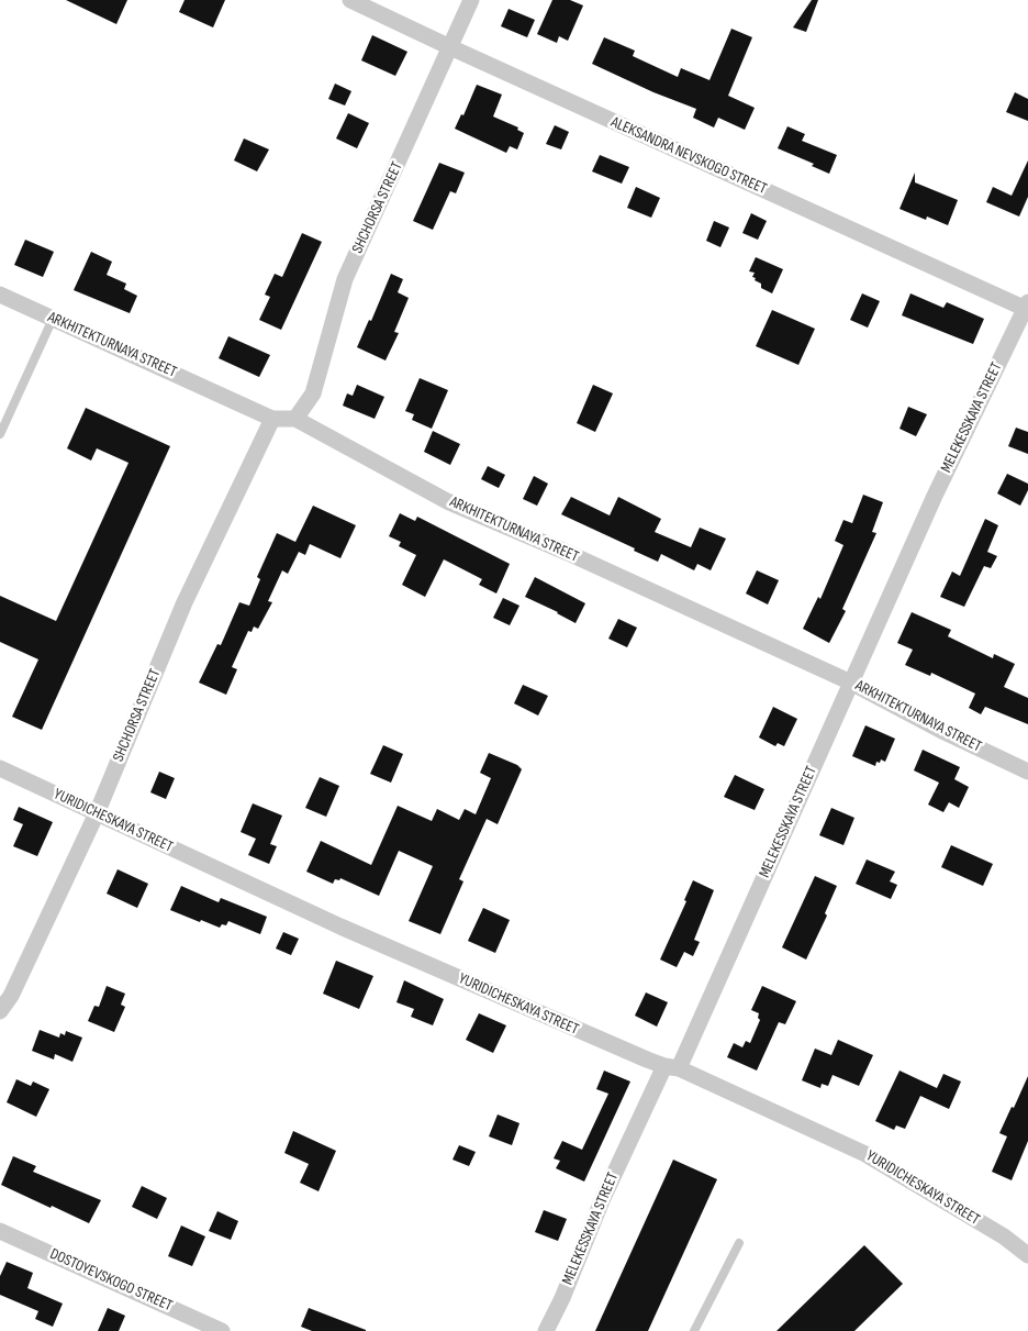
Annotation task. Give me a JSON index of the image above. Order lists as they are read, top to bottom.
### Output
{
  "streets": {
    "street": [
      "ALEKSANDRA NEVSKOGO STREET",
      "SHCHORSA STREET",
      "ARKHITEKTURNAYA STREET",
      "MELEKESSKAYA STREET",
      "YURIDICHESKAYA STREET",
      "DOSTOYEVSKOGO STREET"
    ]
  },
  "crossings": [
    ["ALEKSANDRA NEVSKOGO STREET", "SHCHORSA STREET"],
    ["ALEKSANDRA NEVSKOGO STREET", "MELEKESSKAYA STREET"],
    ["SHCHORSA STREET", "ARKHITEKTURNAYA STREET"],
    ["SHCHORSA STREET", "YURIDICHESKAYA STREET"],
    ["ARKHITEKTURNAYA STREET", "MELEKESSKAYA STREET"],
    ["MELEKESSKAYA STREET", "YURIDICHESKAYA STREET"]
  ]
}
